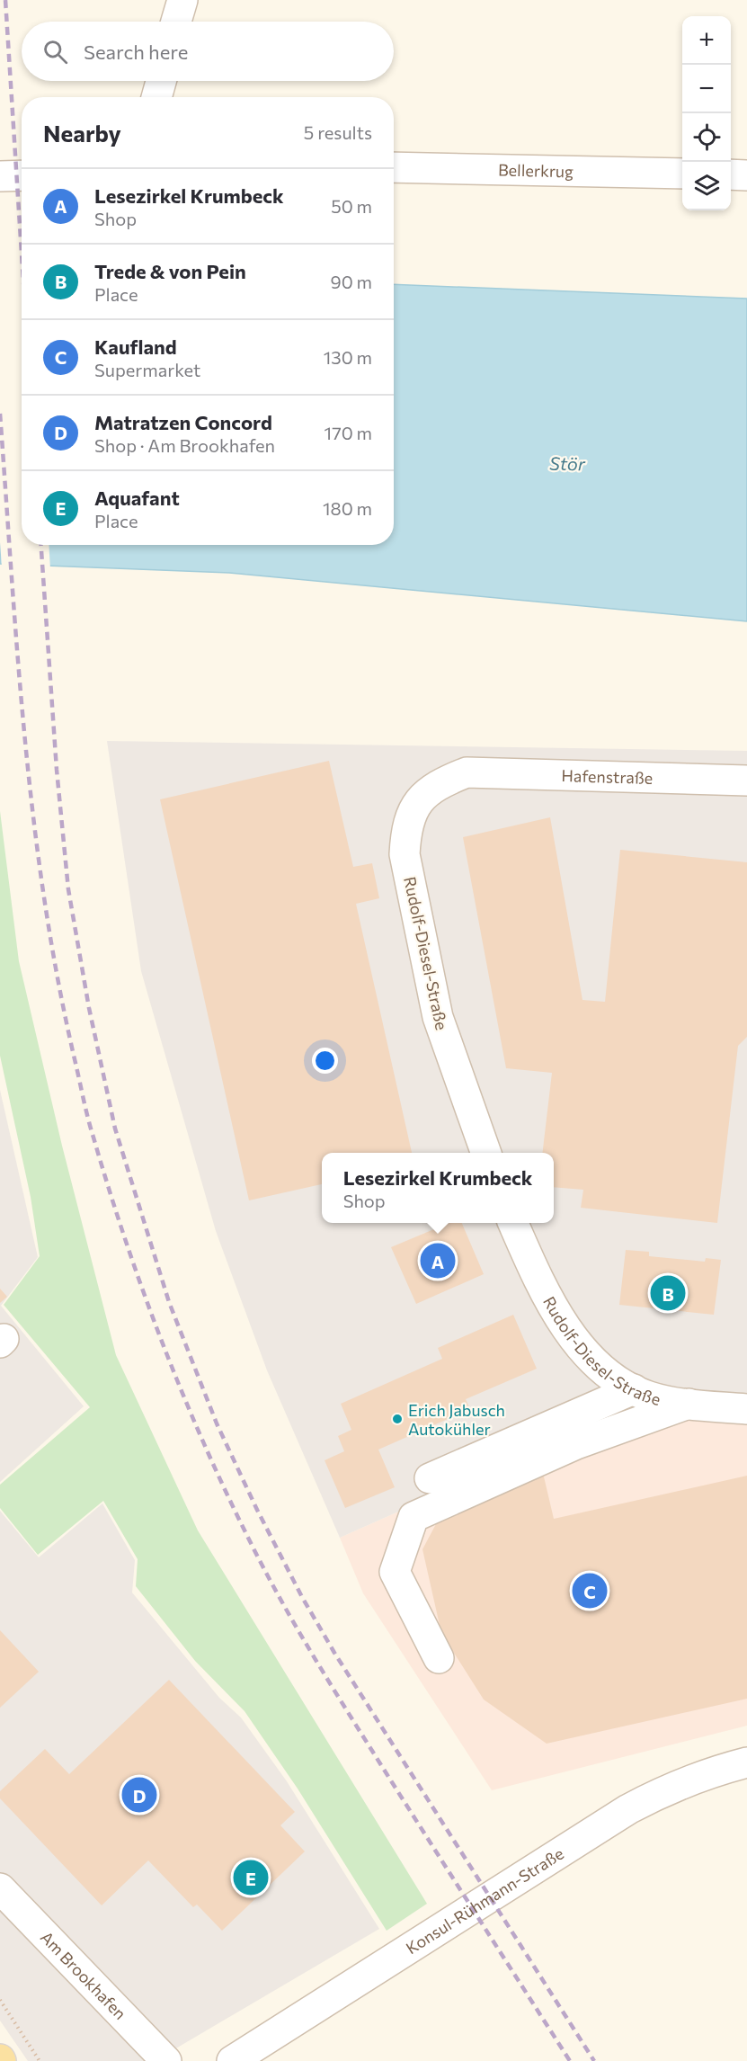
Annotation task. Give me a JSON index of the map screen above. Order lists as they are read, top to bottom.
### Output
{
  "streets": {
    "street": [
      "Bellerkrug",
      "Hafenstraße",
      "Rudolf-Diesel-Straße",
      "Konsul-Rühmann-Straße",
      "Am Brookhafen"
    ]
  },
  "crossings": [
    ["Hafenstraße", "Rudolf-Diesel-Straße"]
  ],
  "water": ["Stör"],
  "places": ["Erich Jabusch Autokühler"],
  "page": {
    "map_buttons": ["+", "−"],
    "search": "Search here",
    "heading": ["Nearby", "5 results"],
    "list": [
      {
        "mark": "A",
        "name": "Lesezirkel Krumbeck",
        "note": "Shop",
        "value": "50 m"
      },
      {
        "mark": "B",
        "name": "Trede & von Pein",
        "note": "Place",
        "value": "90 m"
      },
      {
        "mark": "C",
        "name": "Kaufland",
        "note": "Supermarket",
        "value": "130 m"
      },
      {
        "mark": "D",
        "name": "Matratzen Concord",
        "note": "Shop · Am Brookhafen",
        "value": "170 m"
      },
      {
        "mark": "E",
        "name": "Aquafant",
        "note": "Place",
        "value": "180 m"
      }
    ],
    "popup": ["Lesezirkel Krumbeck", "Shop"],
    "pins": [
      "A",
      "B",
      "C",
      "D",
      "E"
    ]
  }
}
